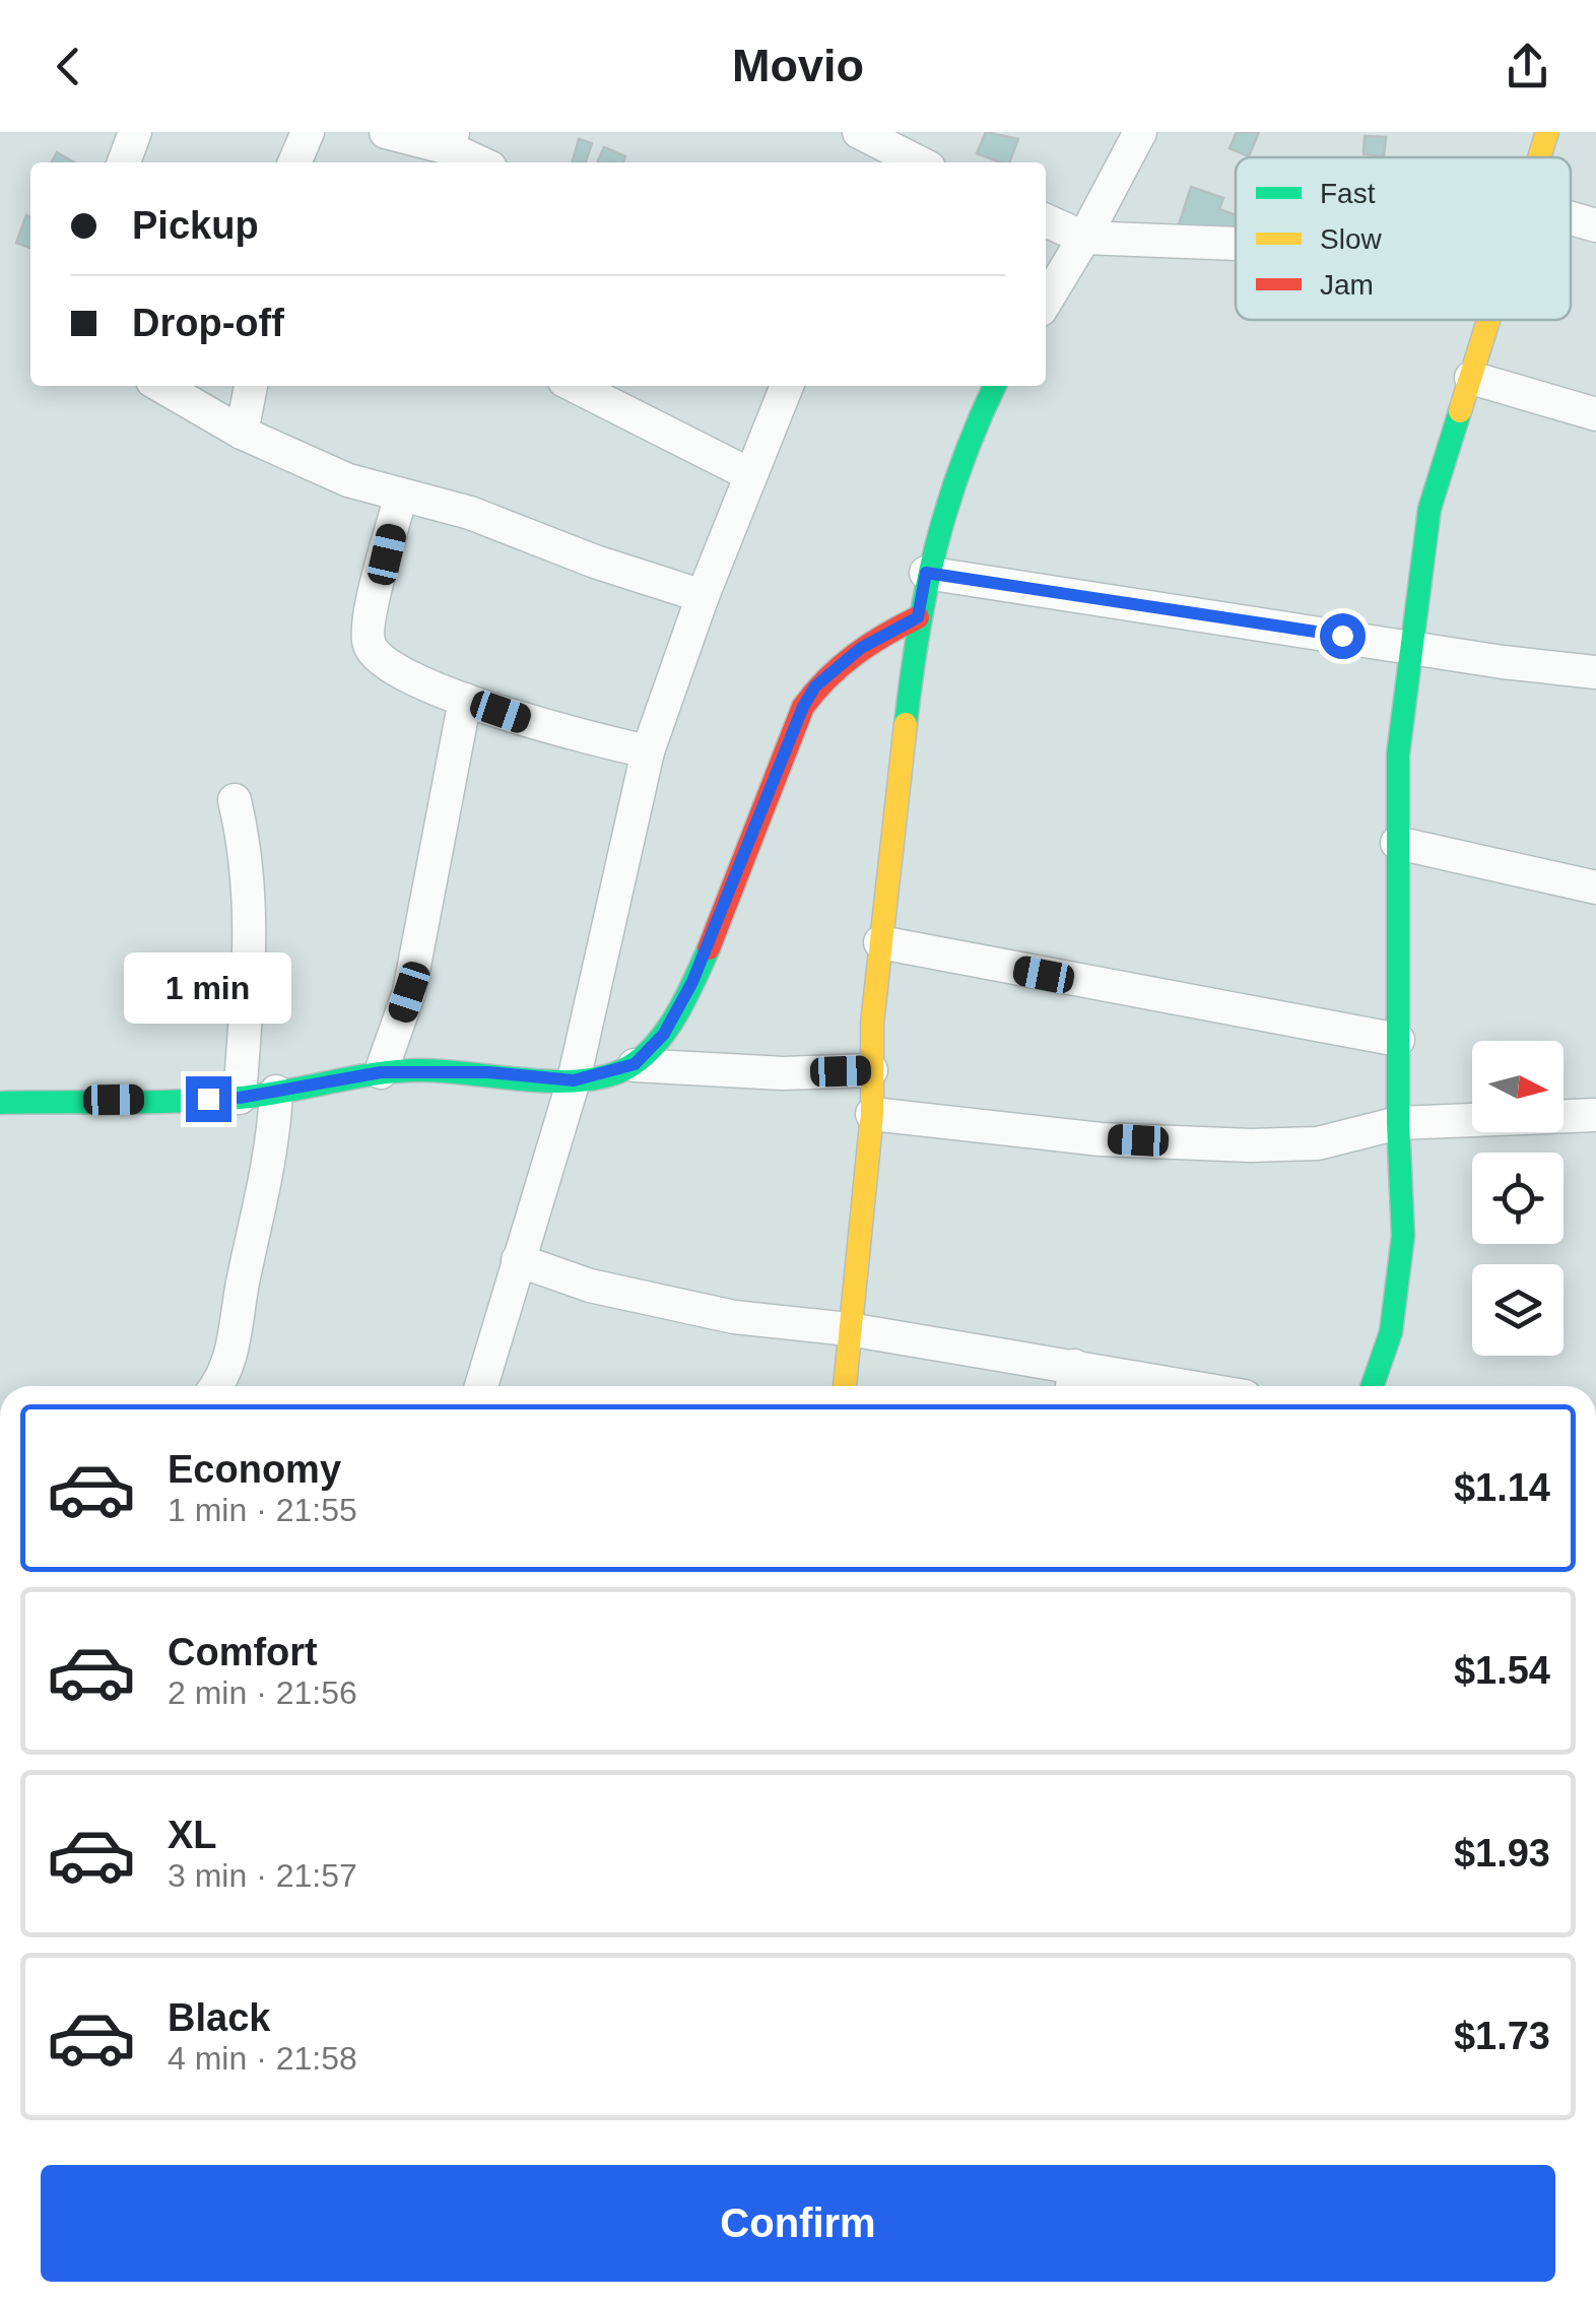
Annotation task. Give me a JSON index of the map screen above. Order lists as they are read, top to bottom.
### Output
{
  "legend": ["Fast", "Slow", "Jam"],
  "north": "right",
  "page": {
    "header": "Movio",
    "banner": ["Pickup", "Drop-off"],
    "bubble": "1 min",
    "list": [
      {
        "name": "Economy",
        "note": "1 min · 21:55",
        "value": "$1.14"
      },
      {
        "name": "Comfort",
        "note": "2 min · 21:56",
        "value": "$1.54"
      },
      {
        "name": "XL",
        "note": "3 min · 21:57",
        "value": "$1.93"
      },
      {
        "name": "Black",
        "note": "4 min · 21:58",
        "value": "$1.73"
      }
    ],
    "buttons": "Confirm"
  }
}
